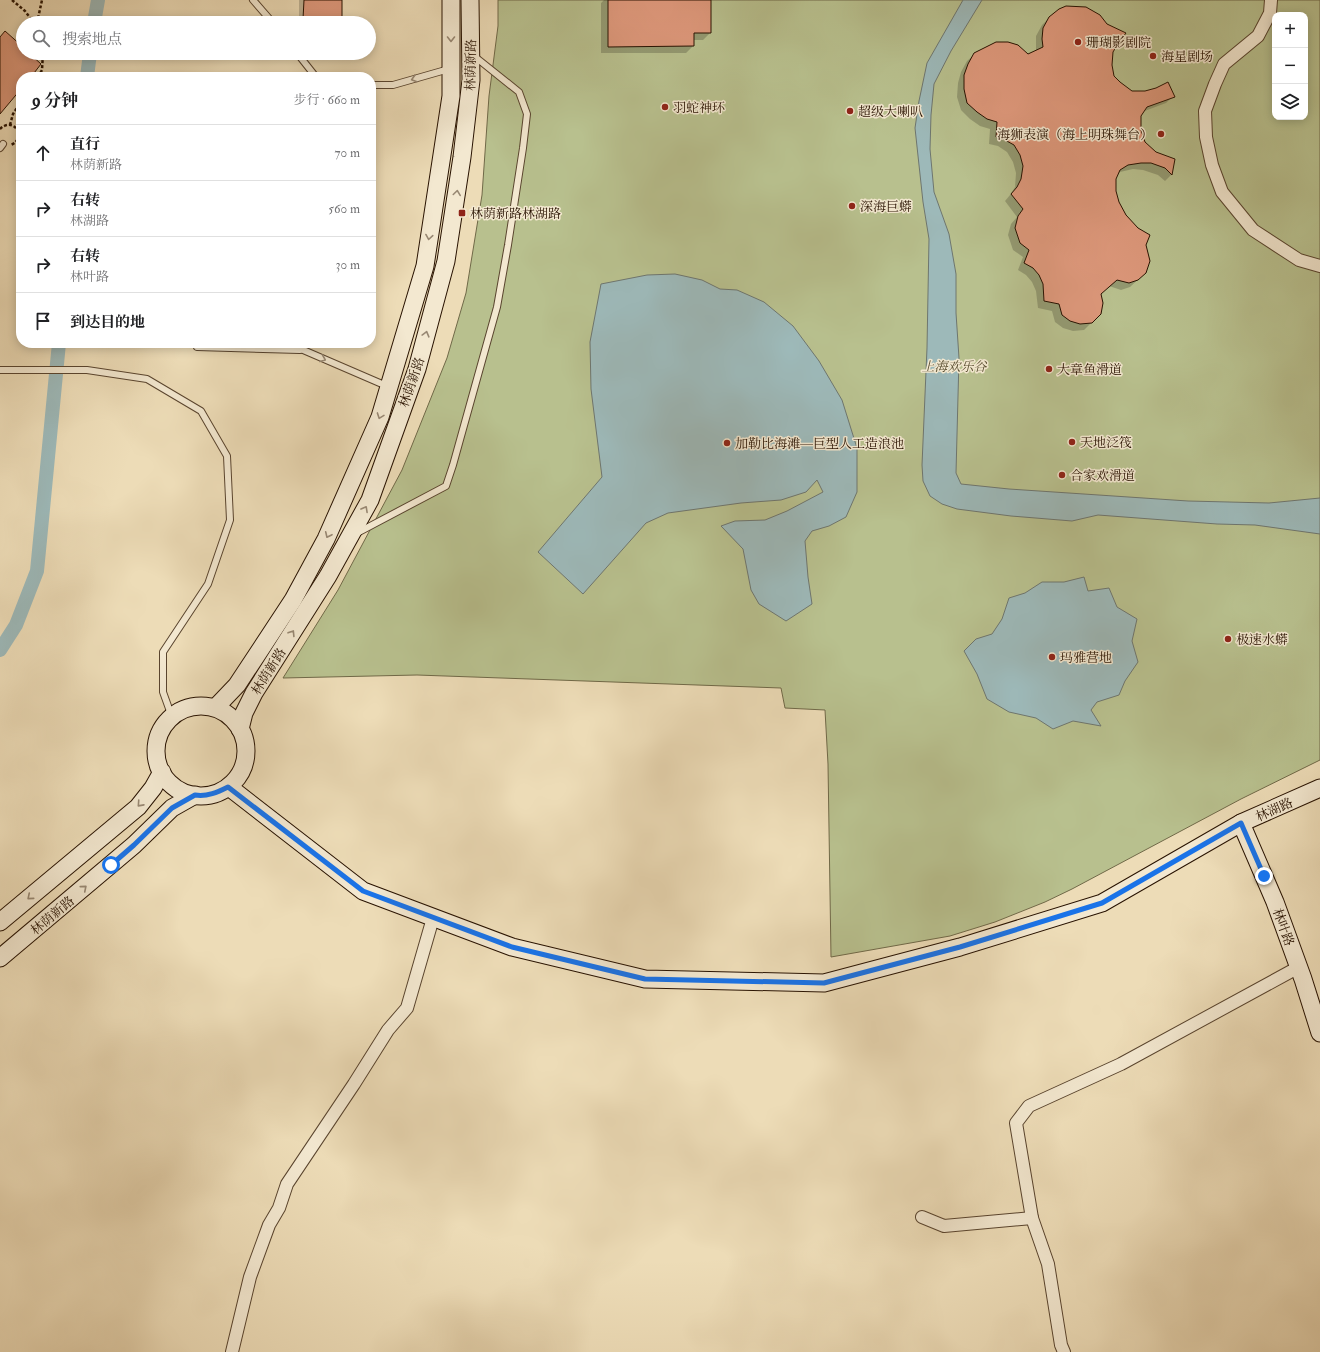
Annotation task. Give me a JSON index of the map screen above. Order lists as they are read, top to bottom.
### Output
{
  "streets": {
    "main road": ["林荫新路", "林湖路", "林叶路"]
  },
  "crossings": [
    ["林荫新路", "林湖路"],
    ["林湖路", "林叶路"]
  ],
  "parks": ["上海欢乐谷"],
  "places": {
    "other": [
      "珊瑚影剧院",
      "海星剧场",
      "羽蛇神环",
      "超级大喇叭",
      "海狮表演（海上明珠舞台）",
      "深海巨蟒",
      "大章鱼滑道",
      "天地泛筏",
      "加勒比海滩—巨型人工造浪池",
      "合家欢滑道",
      "极速水蟒",
      "玛雅营地"
    ],
    "transit": ["林荫新路林湖路"]
  },
  "page": {
    "map_buttons": ["+", "−"],
    "search": "搜索地点",
    "heading": ["9 分钟", "步行 · 660 m"],
    "list": [
      ["直行", "林荫新路", "70 m"],
      ["右转", "林湖路", "560 m"],
      ["右转", "林叶路", "30 m"],
      "到达目的地"
    ]
  }
}
